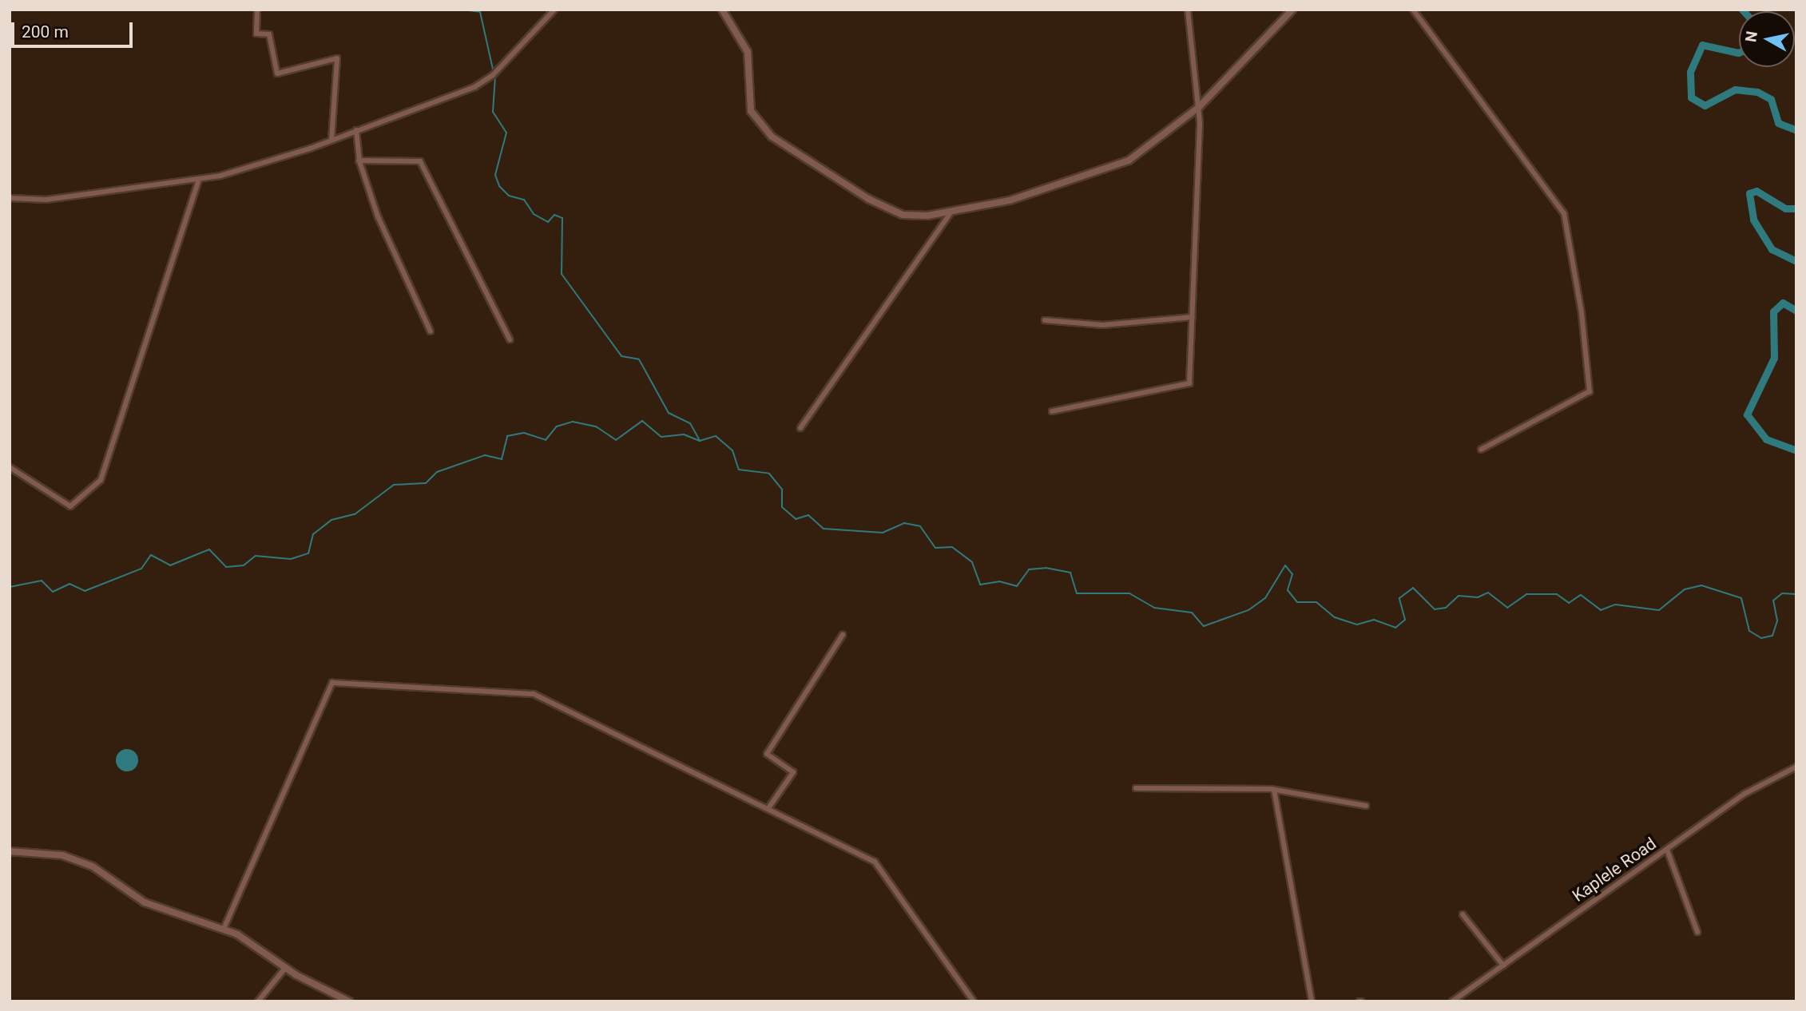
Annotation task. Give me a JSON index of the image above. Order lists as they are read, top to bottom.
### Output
{
  "streets": {
    "street": ["Kaplele Road"]
  },
  "scale_bar": "200 m",
  "north": "left"
}
